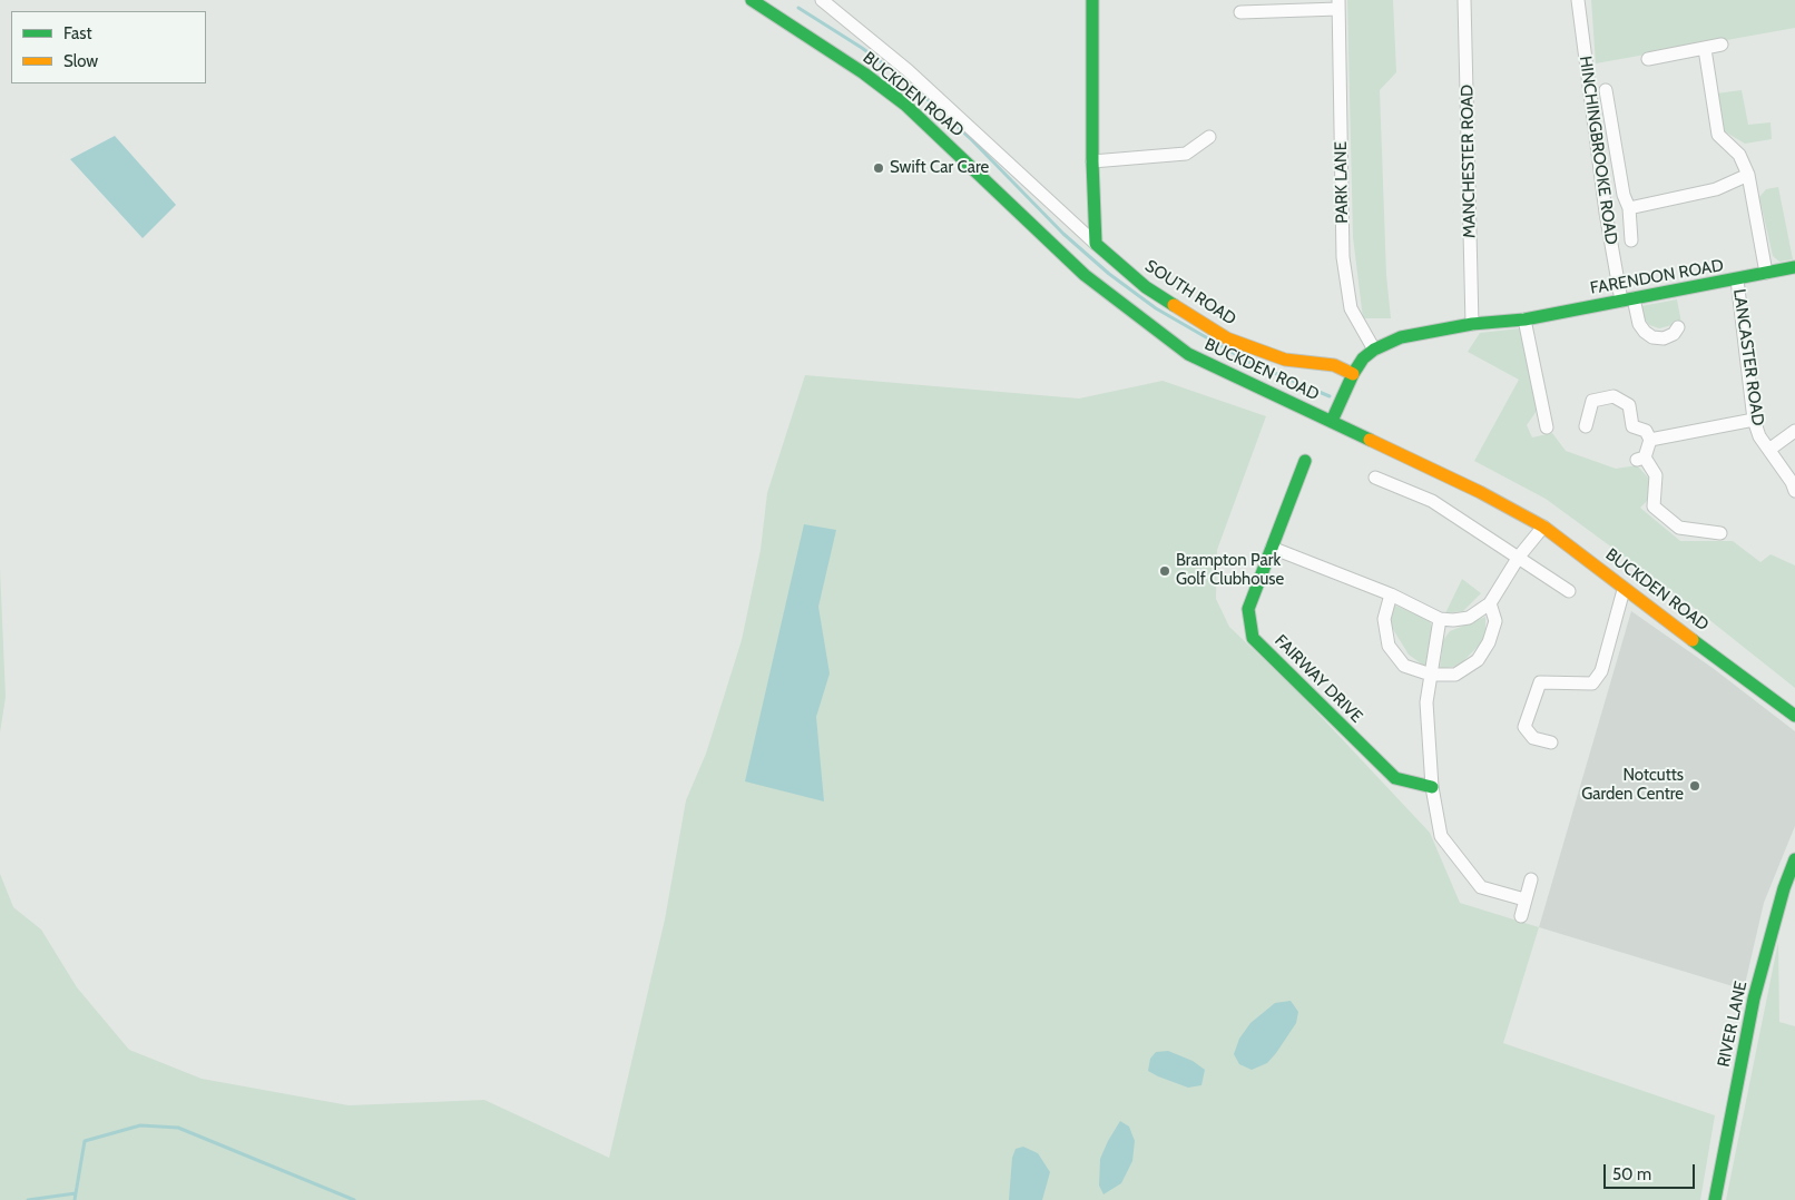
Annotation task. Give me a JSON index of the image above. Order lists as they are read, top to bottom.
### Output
{
  "streets": {
    "street": [
      "BUCKDEN ROAD",
      "HINCHINGBROOKE ROAD",
      "MANCHESTER ROAD",
      "PARK LANE",
      "FARENDON ROAD",
      "SOUTH ROAD",
      "LANCASTER ROAD",
      "FAIRWAY DRIVE",
      "RIVER LANE"
    ]
  },
  "crossings": [
    ["BUCKDEN ROAD", "FARENDON ROAD"],
    ["HINCHINGBROOKE ROAD", "FARENDON ROAD"],
    ["MANCHESTER ROAD", "FARENDON ROAD"],
    ["PARK LANE", "FARENDON ROAD"],
    ["FARENDON ROAD", "SOUTH ROAD"],
    ["FARENDON ROAD", "LANCASTER ROAD"]
  ],
  "places": ["Swift Car Care", "Brampton Park Golf Clubhouse", "Notcutts Garden Centre"],
  "legend": ["Fast", "Slow"],
  "scale_bar": "50 m"
}
